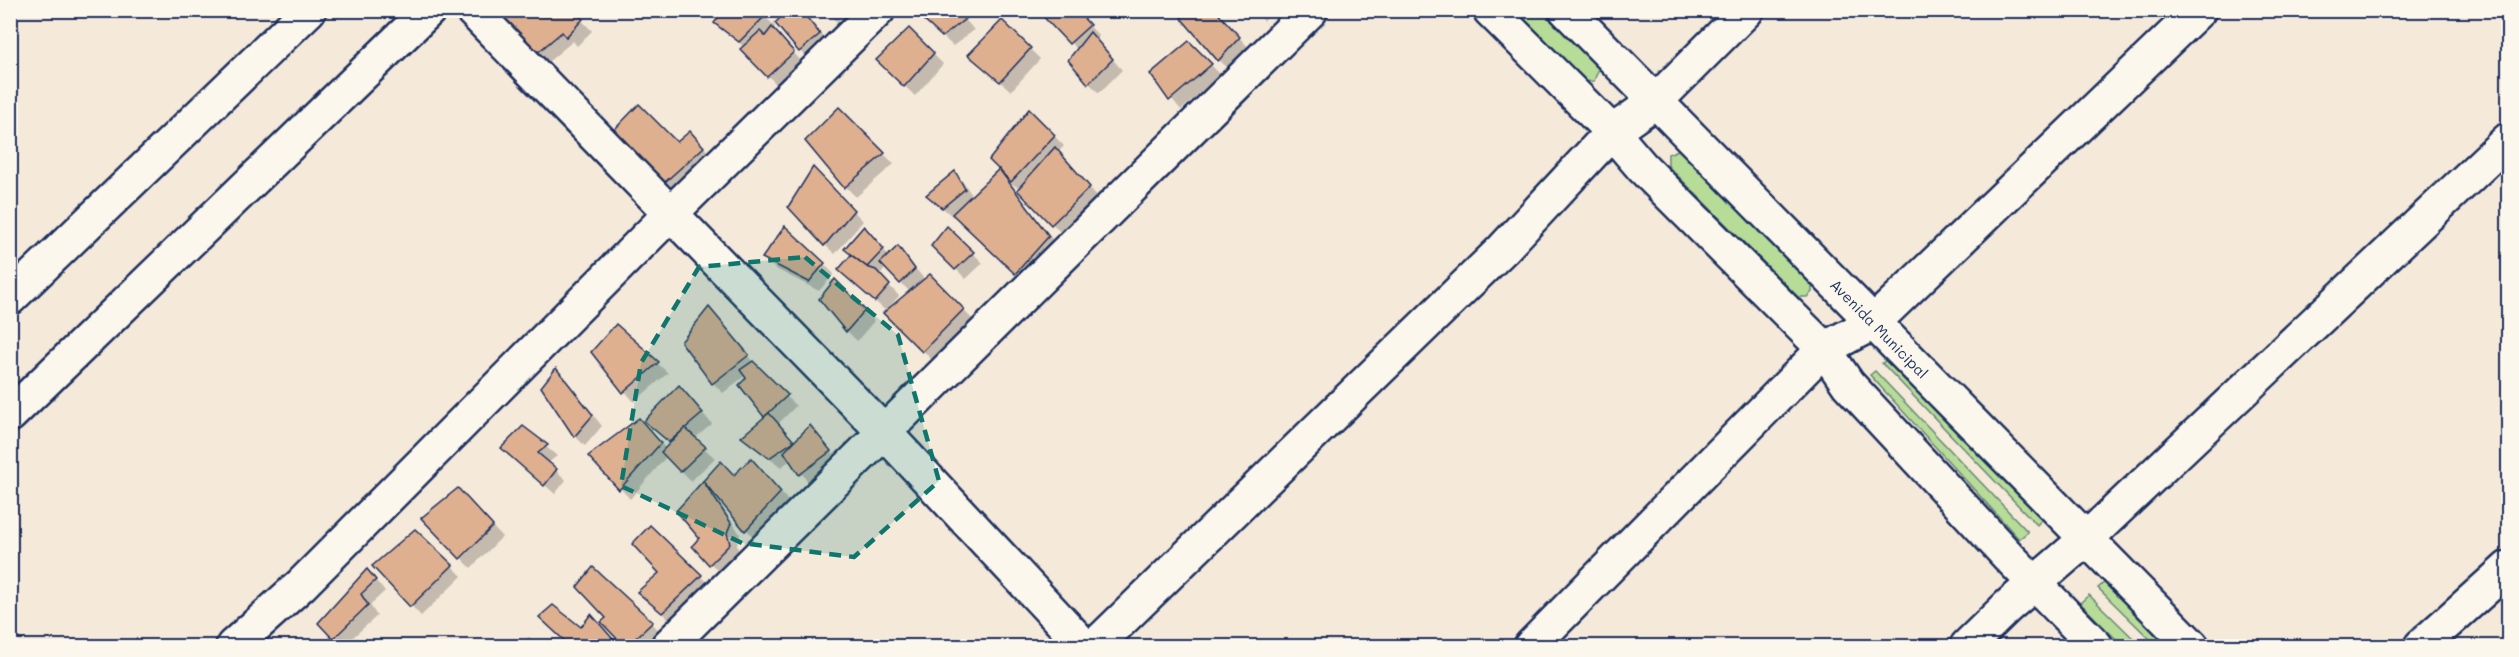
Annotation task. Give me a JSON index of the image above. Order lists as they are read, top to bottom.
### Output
{
  "streets": {
    "street": ["Avenida Municipal"]
  }
}
